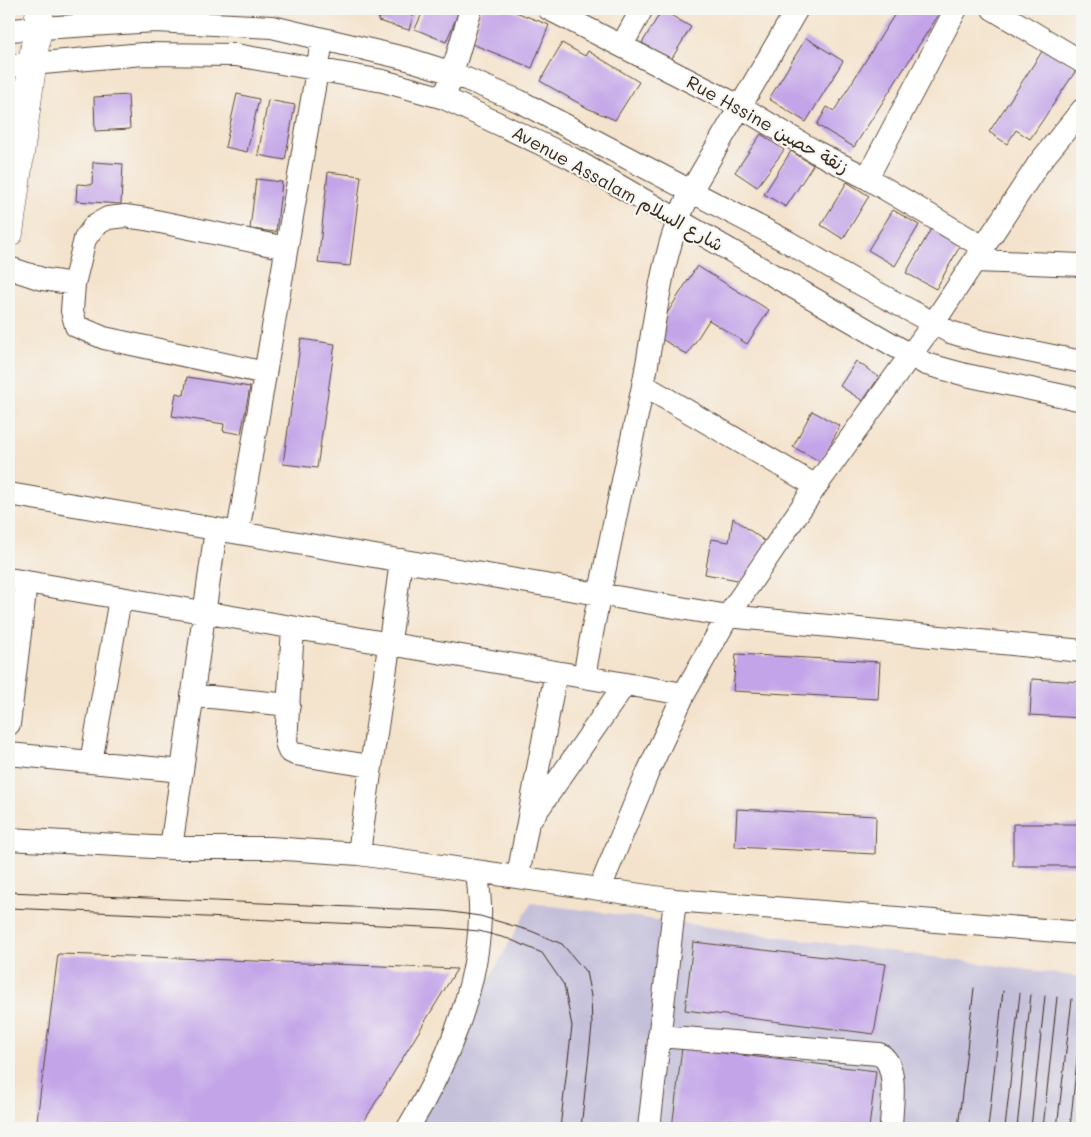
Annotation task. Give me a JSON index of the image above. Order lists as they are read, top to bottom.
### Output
{
  "streets": {
    "street": ["Rue Hssine زنقة حصين", "Avenue Assalam شارع السلام"]
  }
}
